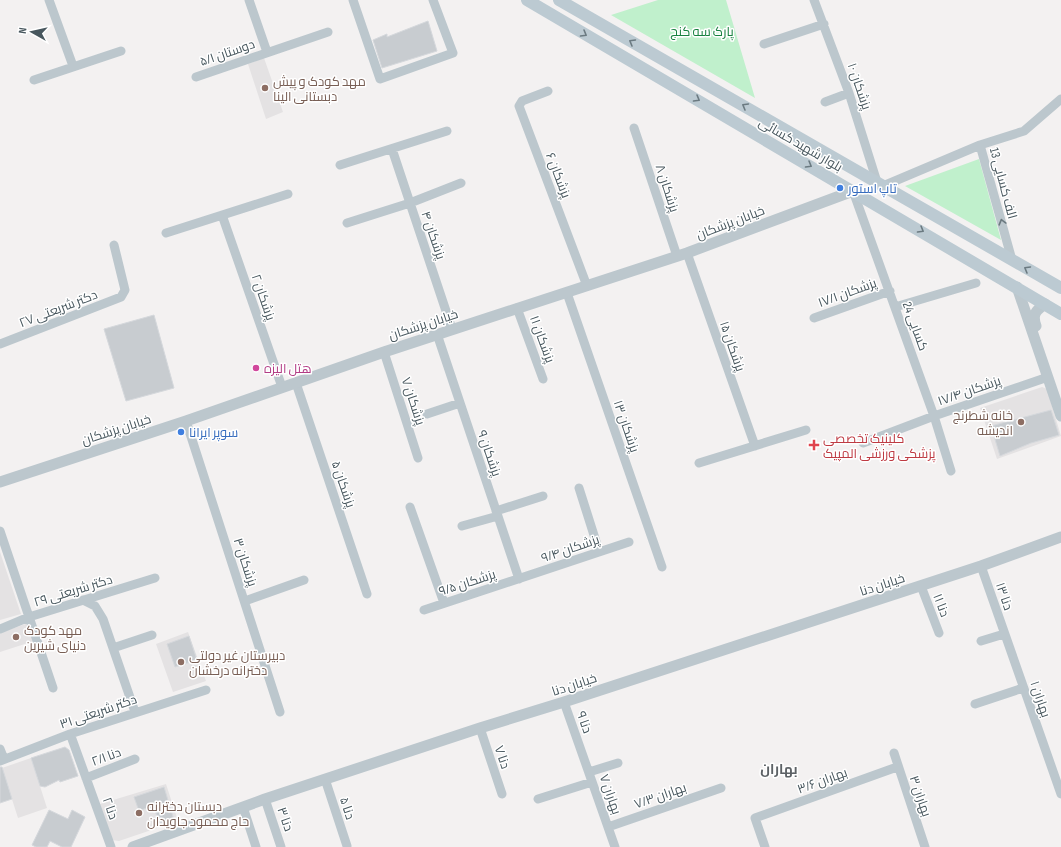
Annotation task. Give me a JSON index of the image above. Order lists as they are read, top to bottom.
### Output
{
  "streets": {
    "main road": ["بلوار شهید کسائی"],
    "street": [
      "۵/۱ دوستان",
      "۱۰ پزشکان",
      "۶ پزشکان",
      "13 الف کسایی",
      "۸ پزشکان",
      "خیابان پزشکان",
      "۴ پزشکان",
      "۱۷/۱ پزشکان",
      "۲ پزشکان",
      "۲۷ دکتر شریعتی",
      "کسایی 24",
      "۱۱ پزشکان",
      "۱۵ پزشکان",
      "۱۷/۴ پزشکان",
      "۷ پزشکان",
      "۱۳ پزشکان",
      "۹ پزشکان",
      "۵ پزشکان",
      "۹/۴ پزشکان",
      "۳ پزشکان",
      "۹/۵ پزشکان",
      "خیابان دنا",
      "۲۹ دکتر شریعتی",
      "۱۳ دنا",
      "۱۱ دنا",
      "بهاران ۱",
      "۳۱ دکتر شریعتی",
      "۹ دنا",
      "۲/۱ دنا",
      "۷ دنا",
      "۳/۶ بهاران",
      "۷ بهاران",
      "۷/۳ بهاران",
      "۳ بهاران",
      "۲ دنا",
      "۵ دنا",
      "۳ دنا"
    ]
  },
  "crossings": [
    ["۱۰ پزشکان", "بلوار شهید کسائی"],
    ["۱۰ پزشکان", "13 الف کسایی"],
    ["بلوار شهید کسائی", "13 الف کسایی"],
    ["بلوار شهید کسائی", "خیابان پزشکان"],
    ["بلوار شهید کسائی", "کسایی 24"],
    ["۶ پزشکان", "خیابان پزشکان"],
    ["۸ پزشکان", "خیابان پزشکان"],
    ["۸ پزشکان", "۱۵ پزشکان"],
    ["خیابان پزشکان", "۴ پزشکان"],
    ["خیابان پزشکان", "۲ پزشکان"],
    ["خیابان پزشکان", "کسایی 24"],
    ["خیابان پزشکان", "۱۱ پزشکان"],
    ["خیابان پزشکان", "۱۵ پزشکان"],
    ["خیابان پزشکان", "۷ پزشکان"],
    ["خیابان پزشکان", "۱۳ پزشکان"],
    ["خیابان پزشکان", "۹ پزشکان"],
    ["خیابان پزشکان", "۵ پزشکان"],
    ["خیابان پزشکان", "۳ پزشکان"],
    ["۱۷/۱ پزشکان", "کسایی 24"],
    ["کسایی 24", "۱۷/۴ پزشکان"],
    ["۹ پزشکان", "۹/۴ پزشکان"],
    ["۹ پزشکان", "۹/۵ پزشکان"],
    ["۹/۴ پزشکان", "۹/۵ پزشکان"],
    ["خیابان دنا", "۱۳ دنا"],
    ["خیابان دنا", "۱۱ دنا"],
    ["خیابان دنا", "۹ دنا"],
    ["خیابان دنا", "۷ دنا"],
    ["خیابان دنا", "۵ دنا"],
    ["خیابان دنا", "۳ دنا"],
    ["۱۳ دنا", "بهاران ۱"],
    ["۹ دنا", "۷ بهاران"],
    ["۲/۱ دنا", "۲ دنا"],
    ["۳/۶ بهاران", "۳ بهاران"],
    ["۷ بهاران", "۷/۳ بهاران"]
  ],
  "one_way": ["13 الف کسایی"],
  "districts": ["بهاران"],
  "parks": ["پارک سه کنج"],
  "places": {
    "other": [
      "مهد کودک و پیش دبستانی الینا",
      "تاپ استور",
      "هتل الیزه",
      "خانه شطرنج اندیشه",
      "سوپر ایرانا",
      "مهد کودک دنیای شیرین",
      "دبیرستان غیر دولتی دخترانه درخشان",
      "دبستان دخترانه حاج محمود جاویدان"
    ],
    "health": ["کلینیک تخصصی پزشکی ورزشی المپیک"]
  },
  "north": "left"
}
